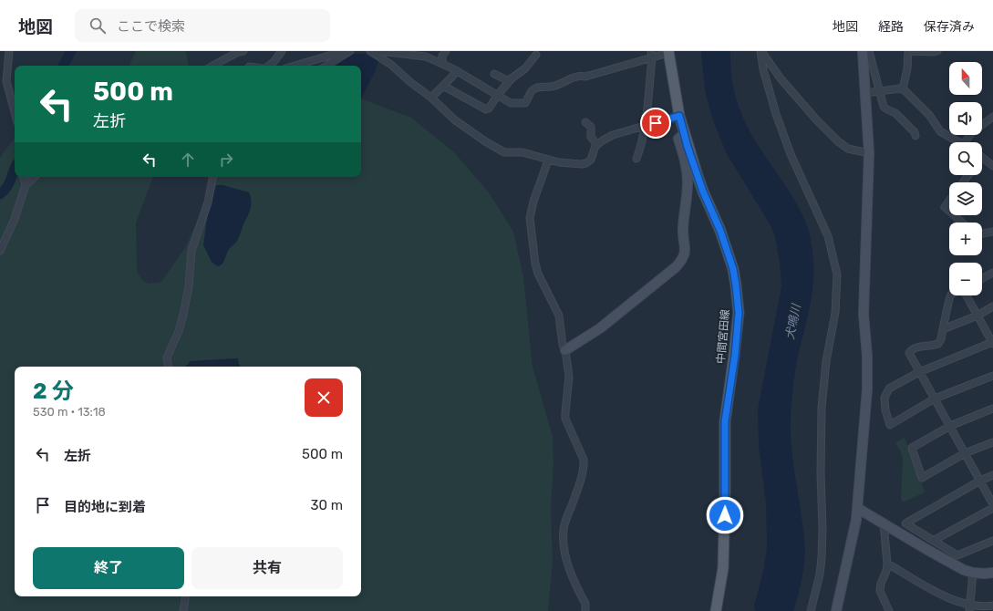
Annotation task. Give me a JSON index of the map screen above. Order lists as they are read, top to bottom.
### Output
{
  "streets": {
    "main road": ["中間宮田線"]
  },
  "water": ["犬鳴川"],
  "north": "top",
  "page": {
    "header": "地図",
    "search": "ここで検索",
    "nav": ["地図", "経路", "保存済み"],
    "map_buttons": ["+", "−"],
    "turn": ["500 m", "左折"],
    "heading": ["2 分", "530 m · 13:18"],
    "list": [
      {
        "name": "左折",
        "value": "500 m"
      },
      {
        "name": "目的地に到着",
        "value": "30 m"
      }
    ],
    "buttons": ["終了", "共有"]
  }
}
